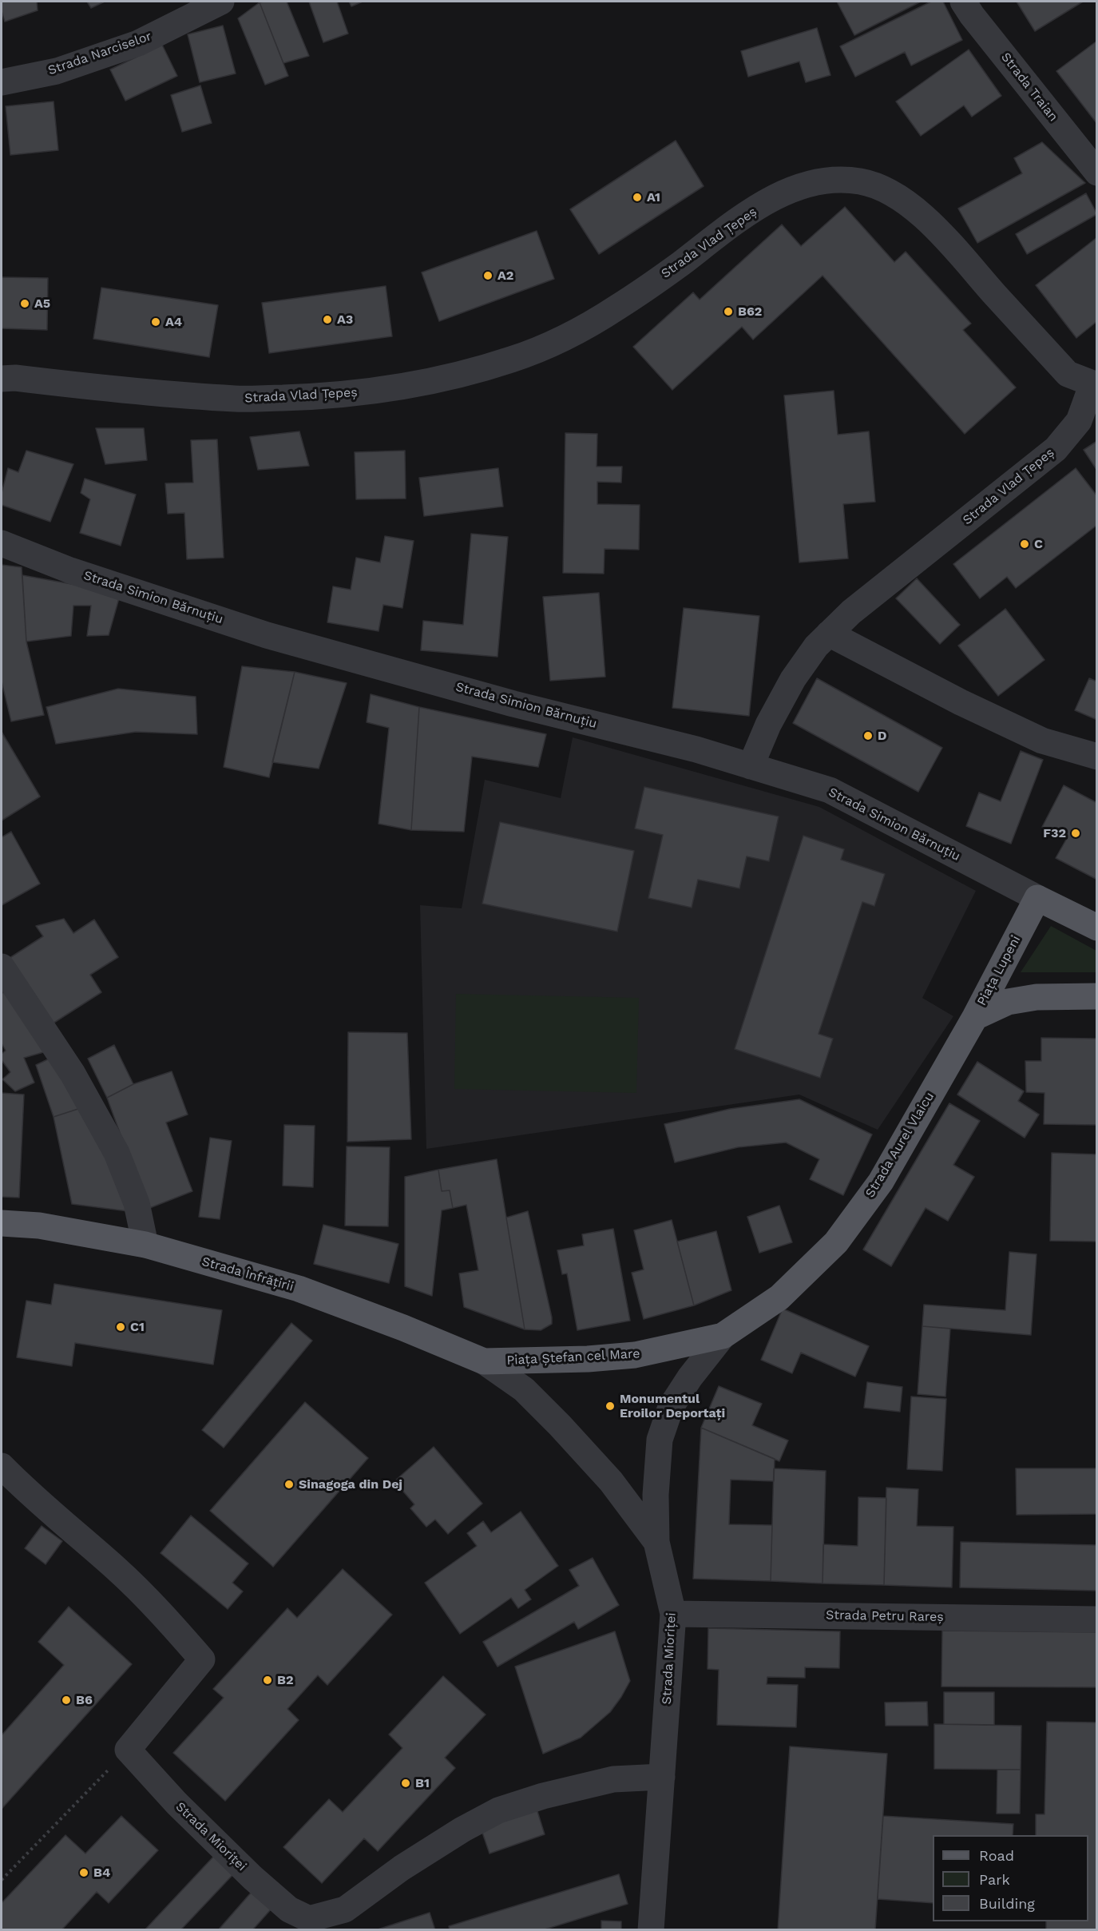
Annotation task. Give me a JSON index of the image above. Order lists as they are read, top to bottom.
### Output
{
  "streets": {
    "main road": [
      "Piața Lupeni",
      "Strada Aurel Vlaicu",
      "Strada Înfrățirii",
      "Piața Ștefan cel Mare"
    ],
    "street": [
      "Strada Narciselor",
      "Strada Traian",
      "Strada Vlad Țepeș",
      "Strada Simion Bărnuțiu",
      "Strada Petru Rareș",
      "Strada Mioriței"
    ]
  },
  "crossings": [
    ["Strada Vlad Țepeș", "Strada Simion Bărnuțiu"],
    ["Strada Simion Bărnuțiu", "Piața Lupeni"],
    ["Piața Lupeni", "Strada Aurel Vlaicu"],
    ["Strada Aurel Vlaicu", "Piața Ștefan cel Mare"],
    ["Strada Înfrățirii", "Piața Ștefan cel Mare"],
    ["Strada Petru Rareș", "Strada Mioriței"]
  ],
  "places": [
    "A1",
    "A2",
    "A5",
    "B62",
    "A3",
    "A4",
    "C",
    "D",
    "F32",
    "C1",
    "Monumentul Eroilor Deportați",
    "Sinagoga din Dej",
    "B2",
    "B6",
    "B1",
    "B4"
  ],
  "legend": ["Road", "Park", "Building"]
}
